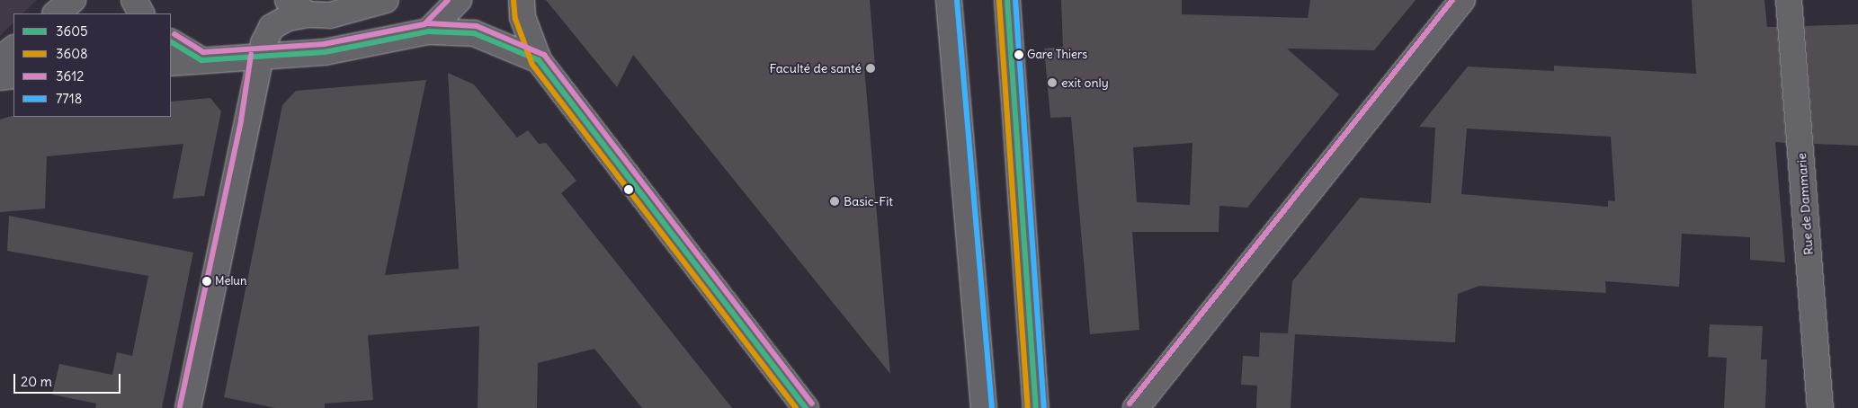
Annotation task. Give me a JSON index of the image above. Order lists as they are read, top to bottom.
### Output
{
  "streets": {
    "street": ["Rue de Dammarie"]
  },
  "places": [
    "Gare Thiers",
    "Faculté de santé",
    "exit only",
    "Basic-Fit",
    "Melun"
  ],
  "lines": [
    "transit line 3605",
    "transit line 3608",
    "transit line 3612",
    "transit line 7718"
  ],
  "legend": [
    "3605",
    "3608",
    "3612",
    "7718"
  ],
  "scale_bar": "20 m"
}
